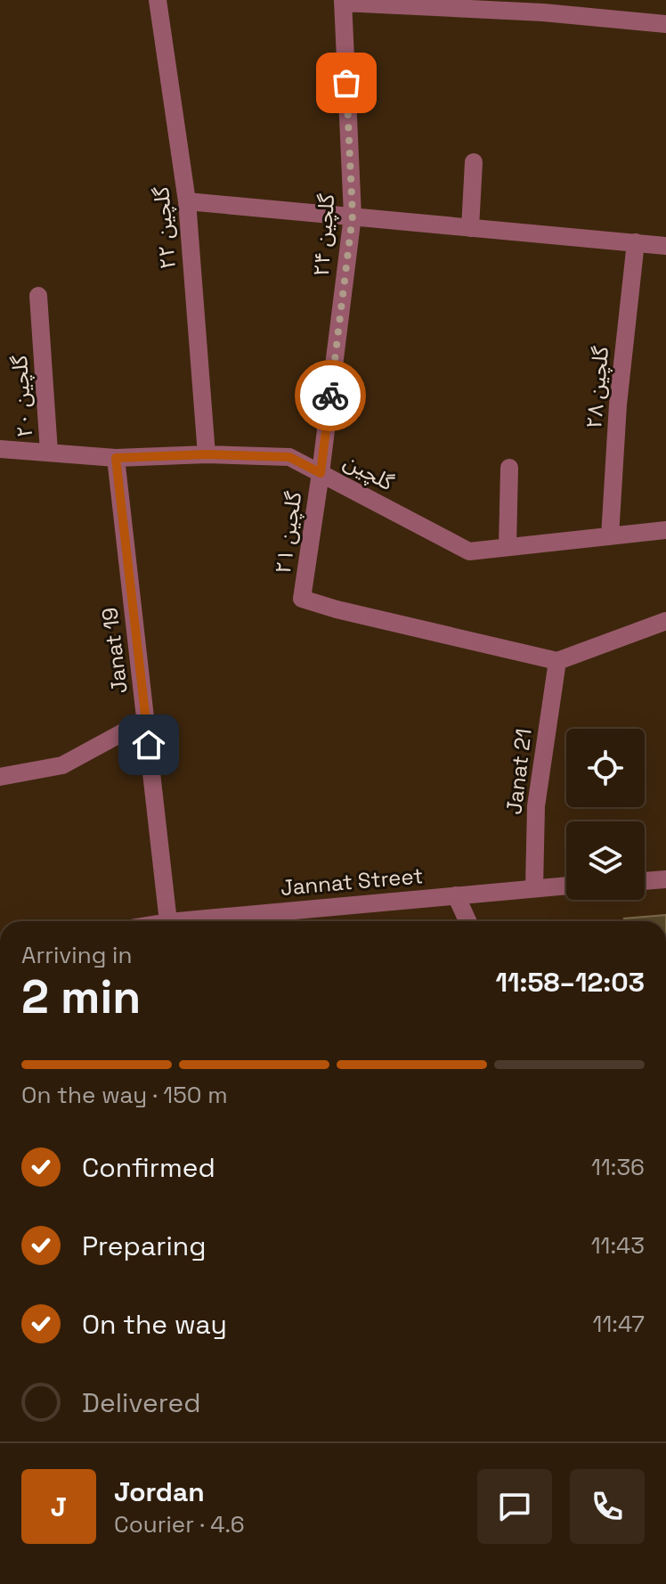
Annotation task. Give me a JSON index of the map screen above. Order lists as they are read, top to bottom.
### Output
{
  "streets": {
    "street": [
      "گلچین ۲۲",
      "گلچین ۲۴",
      "گلچین ۲۸",
      "گلچین ۲۰",
      "گلچین",
      "گلچین ۲۱",
      "Janat 19",
      "Janat 21",
      "Jannat Street"
    ]
  },
  "crossings": [
    ["گلچین ۲۲", "گلچین"],
    ["گلچین ۲۴", "گلچین"],
    ["گلچین ۲۴", "گلچین ۲۱"],
    ["گلچین ۲۸", "گلچین"],
    ["گلچین ۲۰", "گلچین"],
    ["گلچین", "گلچین ۲۱"],
    ["گلچین", "Janat 19"],
    ["گلچین ۲۱", "Janat 21"],
    ["Janat 21", "Jannat Street"]
  ],
  "page": {
    "heading": ["2 min", "Arriving in", "11:58–12:03"],
    "panel": ["Jordan", "Courier · 4.6"],
    "bar": "On the way · 150 m",
    "list": [
      ["Confirmed", "11:36"],
      ["Preparing", "11:43"],
      ["On the way", "11:47"],
      "Delivered"
    ],
    "round": "J"
  }
}
